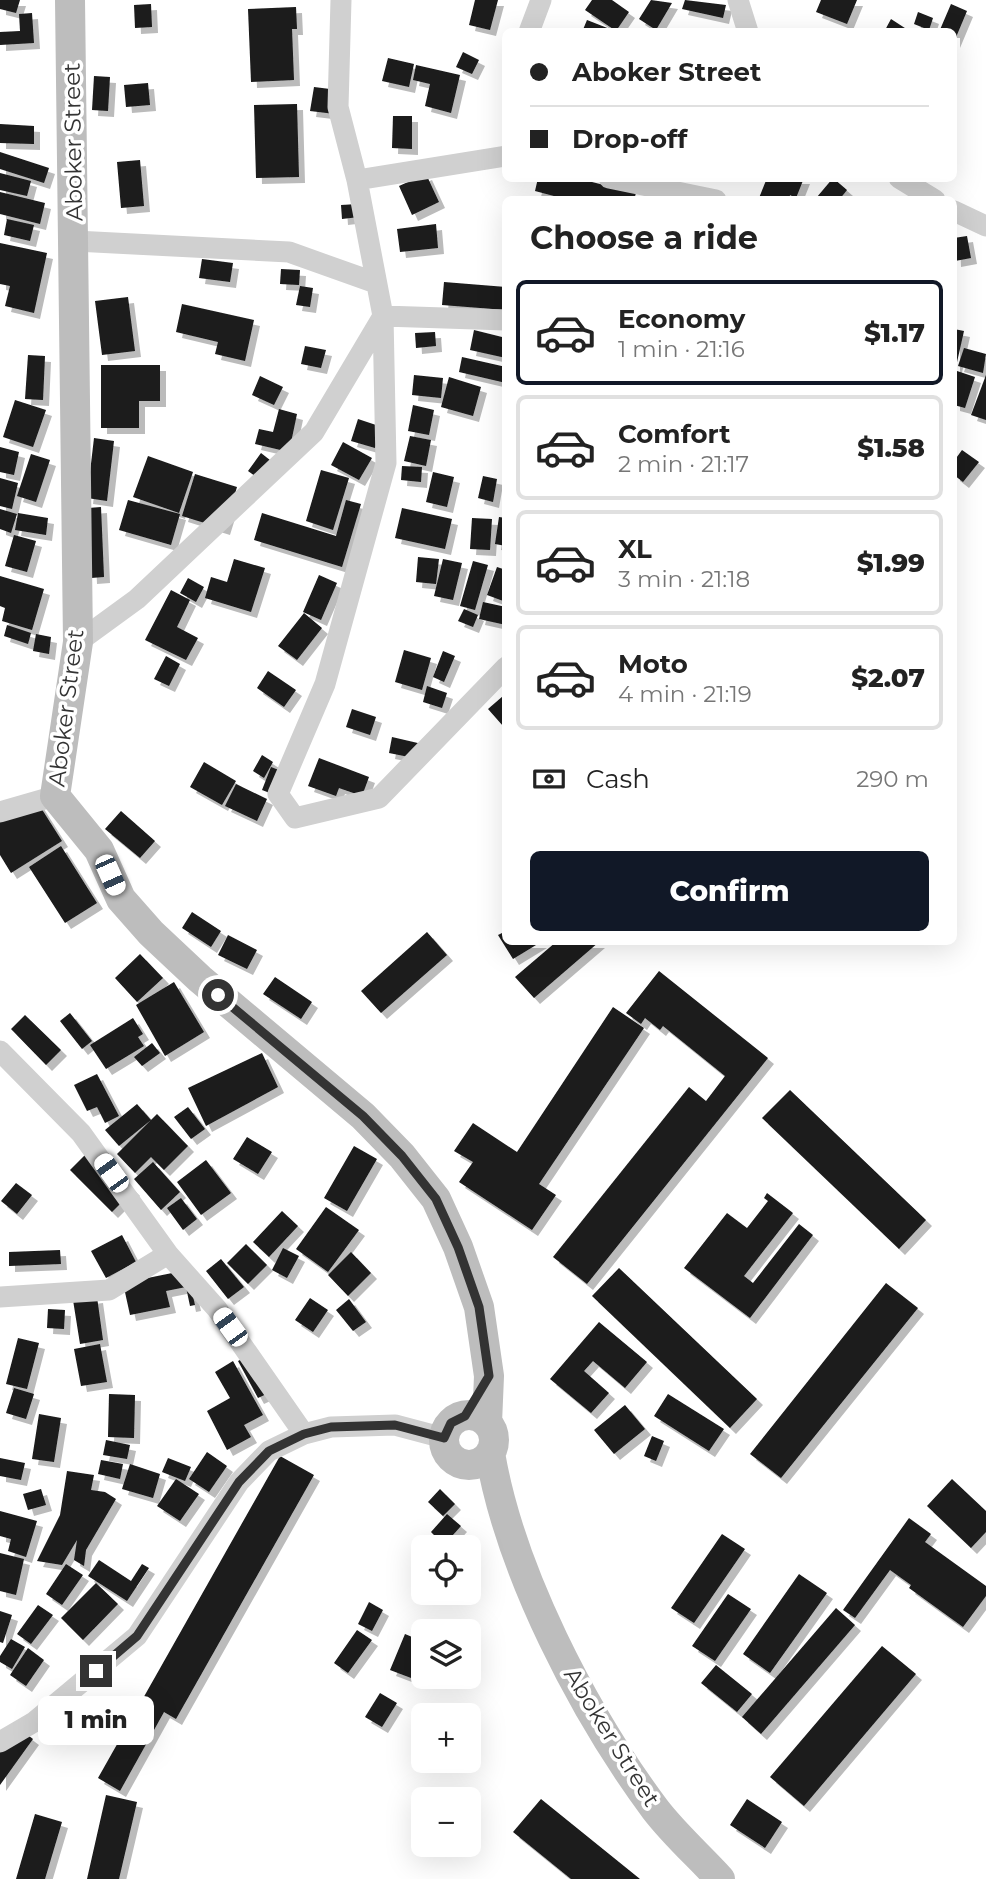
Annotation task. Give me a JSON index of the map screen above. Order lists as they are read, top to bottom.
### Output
{
  "streets": {
    "main road": ["Aboker Street"]
  },
  "page": {
    "banner": ["Aboker Street", "Drop-off"],
    "heading": "Choose a ride",
    "list": [
      {
        "name": "Economy",
        "note": "1 min · 21:16",
        "value": "$1.17"
      },
      {
        "name": "Comfort",
        "note": "2 min · 21:17",
        "value": "$1.58"
      },
      {
        "name": "XL",
        "note": "3 min · 21:18",
        "value": "$1.99"
      },
      {
        "name": "Moto",
        "note": "4 min · 21:19",
        "value": "$2.07"
      }
    ],
    "pay": ["Cash", "290 m"],
    "buttons": "Confirm",
    "map_buttons": ["+", "−"],
    "bubble": "1 min"
  }
}
